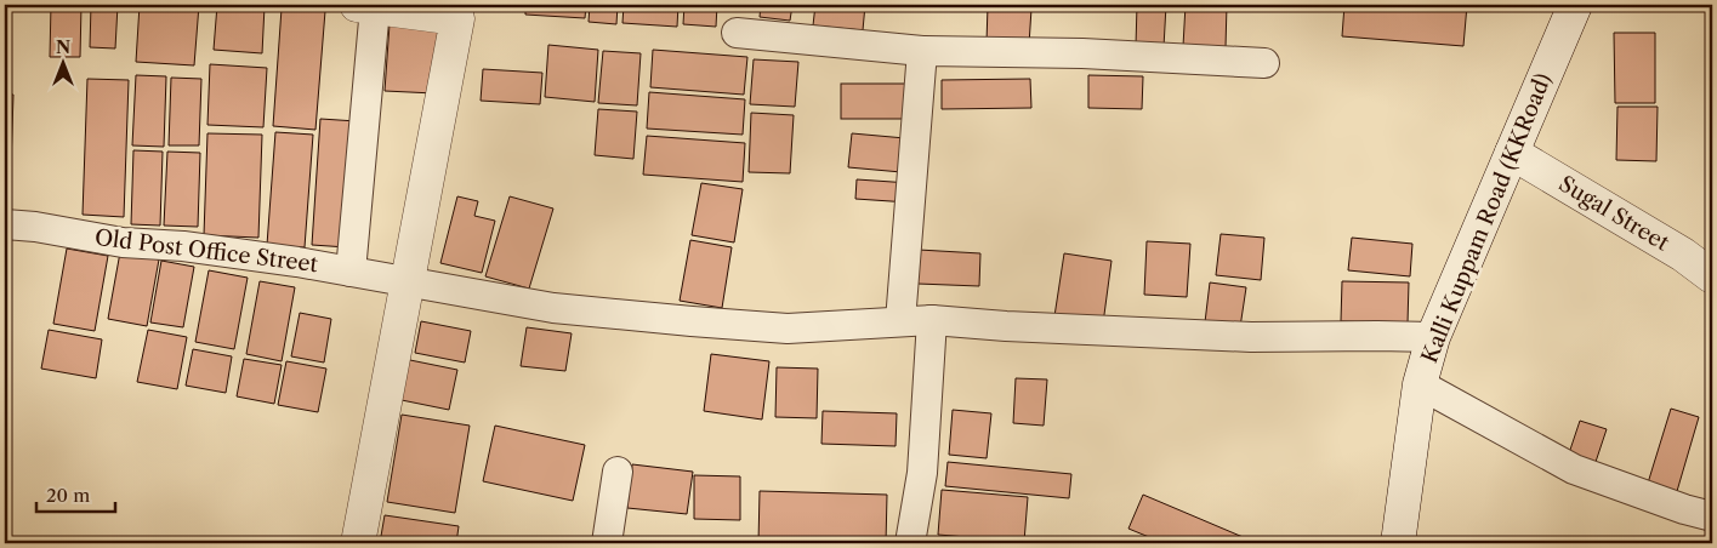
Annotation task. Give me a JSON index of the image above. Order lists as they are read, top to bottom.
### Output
{
  "streets": {
    "street": ["Sugal Street", "Kalli Kuppam Road (KKRoad)", "Old Post Office Street"]
  },
  "crossings": [
    ["Sugal Street", "Kalli Kuppam Road (KKRoad)"],
    ["Kalli Kuppam Road (KKRoad)", "Old Post Office Street"]
  ],
  "scale_bar": "20 m",
  "north": "top"
}
